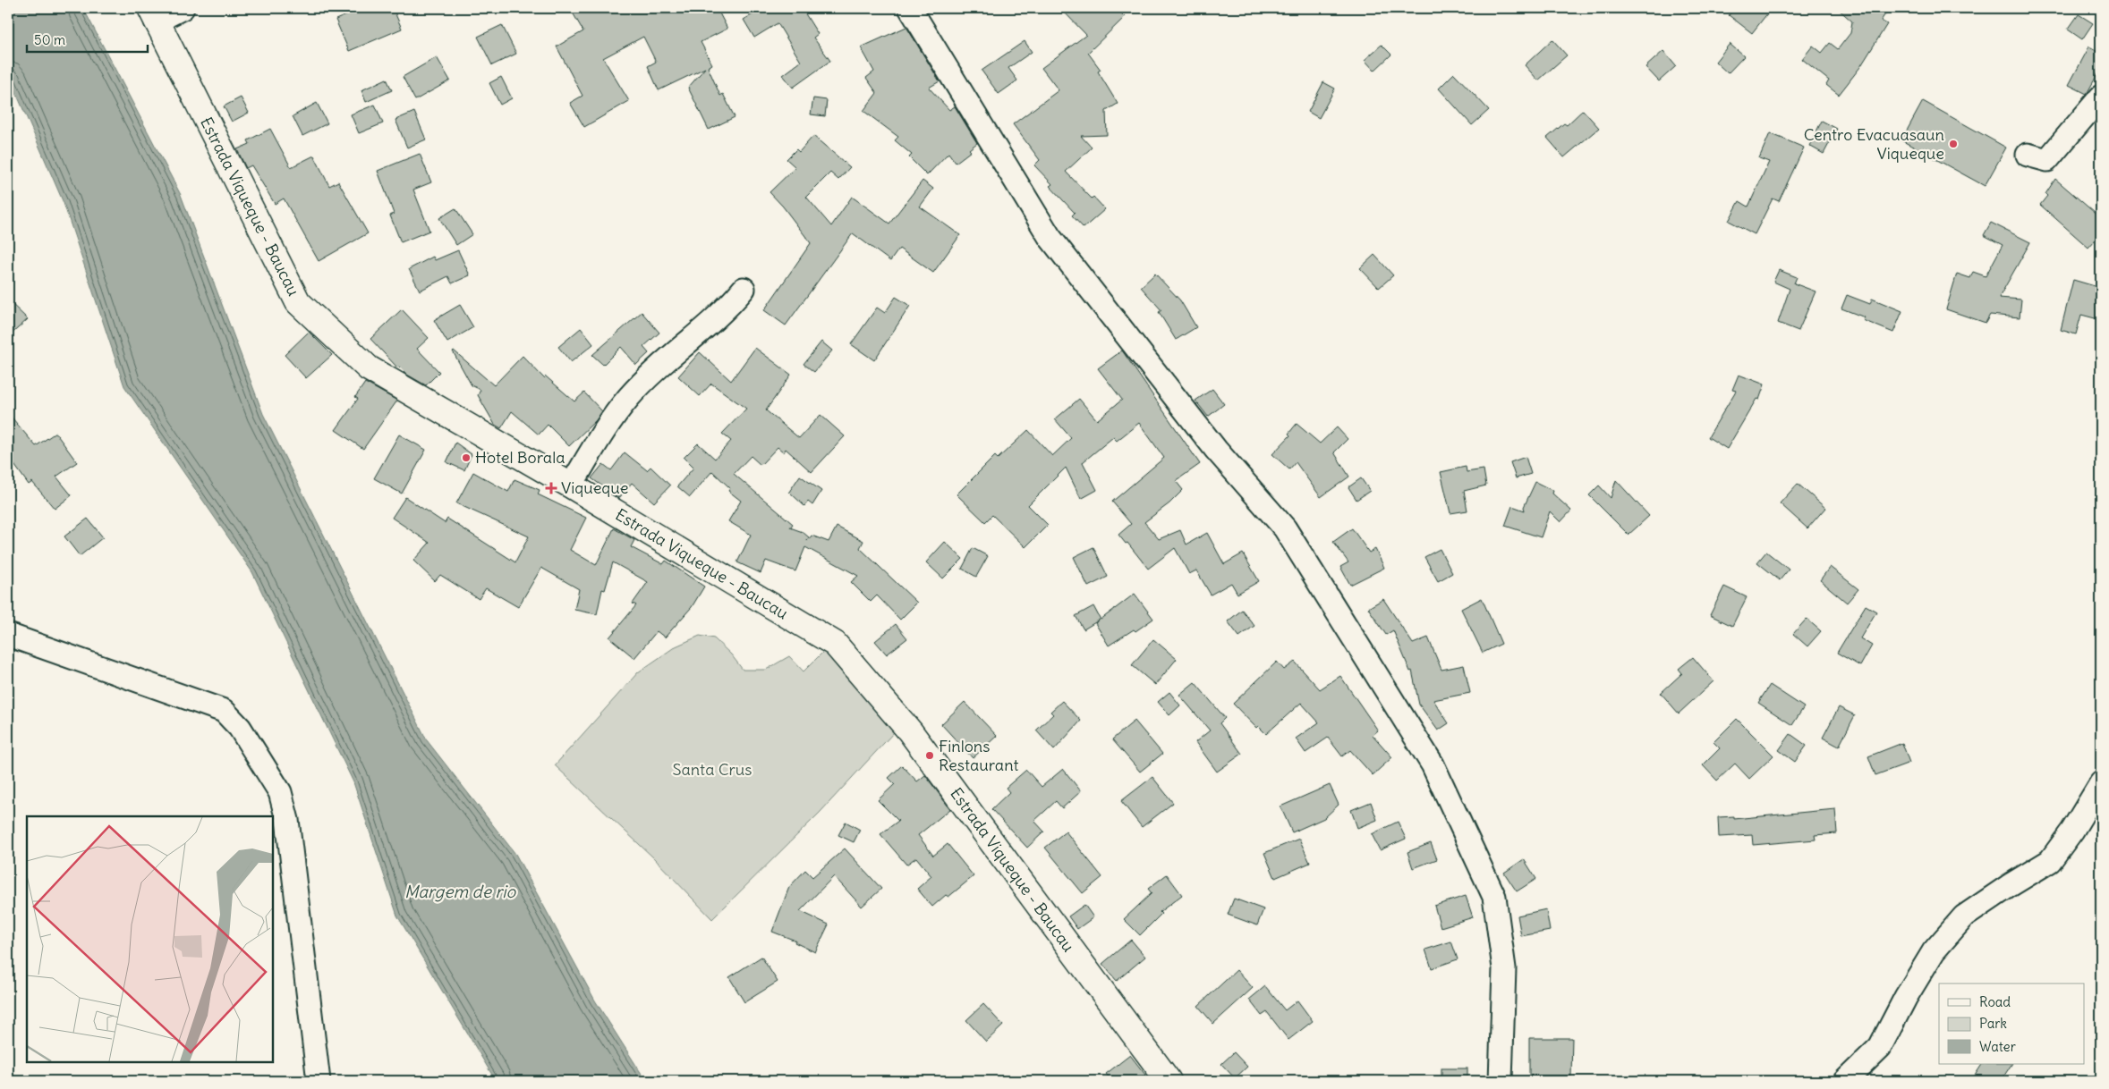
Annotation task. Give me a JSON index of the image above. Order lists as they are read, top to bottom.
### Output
{
  "streets": {
    "main road": ["Estrada Viqueque - Baucau"]
  },
  "water": ["Margem de rio"],
  "parks": ["Santa Crus"],
  "places": {
    "other": ["Centro Evacuasaun Viqueque", "Hotel Borala", "Finlons Restaurant"],
    "health": ["Viqueque"]
  },
  "legend": ["Road", "Park", "Water"],
  "scale_bar": "50 m"
}
